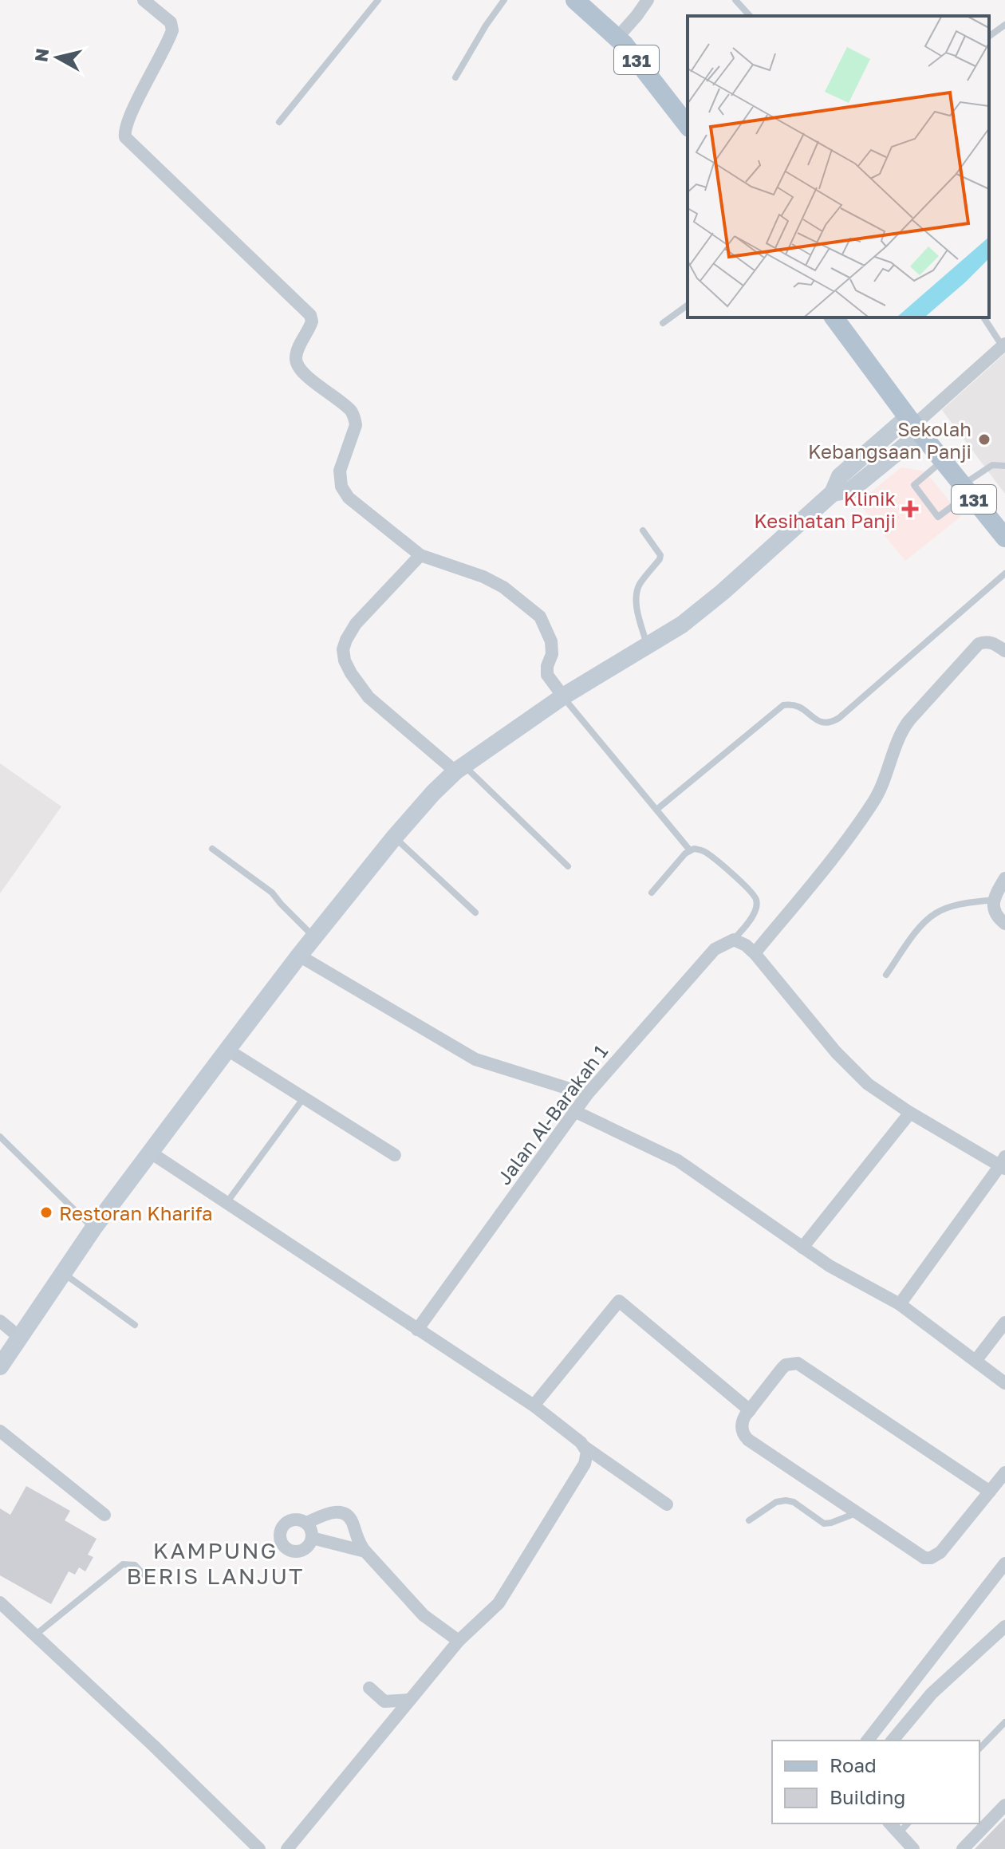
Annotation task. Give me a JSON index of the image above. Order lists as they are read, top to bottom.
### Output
{
  "streets": {
    "main road": ["131"],
    "street": ["Jalan Al-Barakah 1"]
  },
  "districts": ["KAMPUNG BERIS LANJUT"],
  "places": {
    "other": ["Sekolah Kebangsaan Panji", "Restoran Kharifa"],
    "health": ["Klinik Kesihatan Panji"]
  },
  "legend": ["Road", "Building"],
  "north": "left"
}
